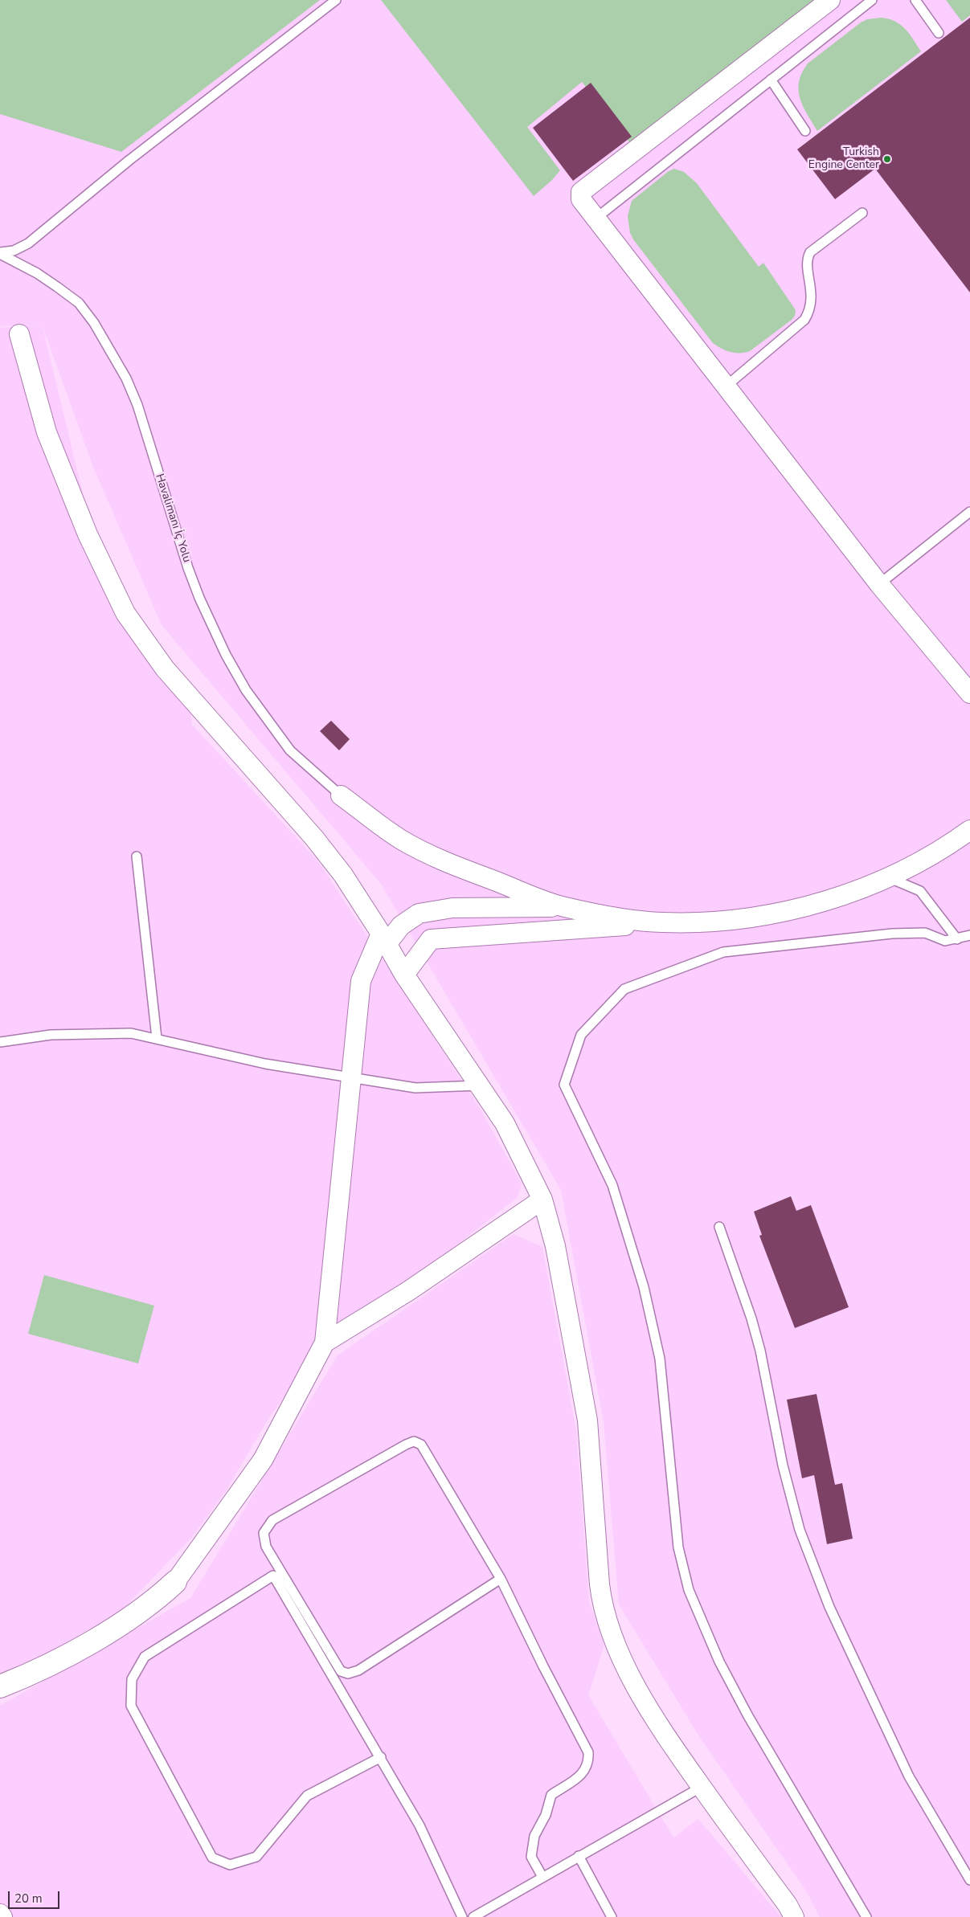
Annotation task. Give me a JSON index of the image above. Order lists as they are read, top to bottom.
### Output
{
  "streets": {
    "lane": ["Havalimanı İç Yolu"]
  },
  "places": ["Turkish Engine Center"],
  "scale_bar": "20 m"
}
